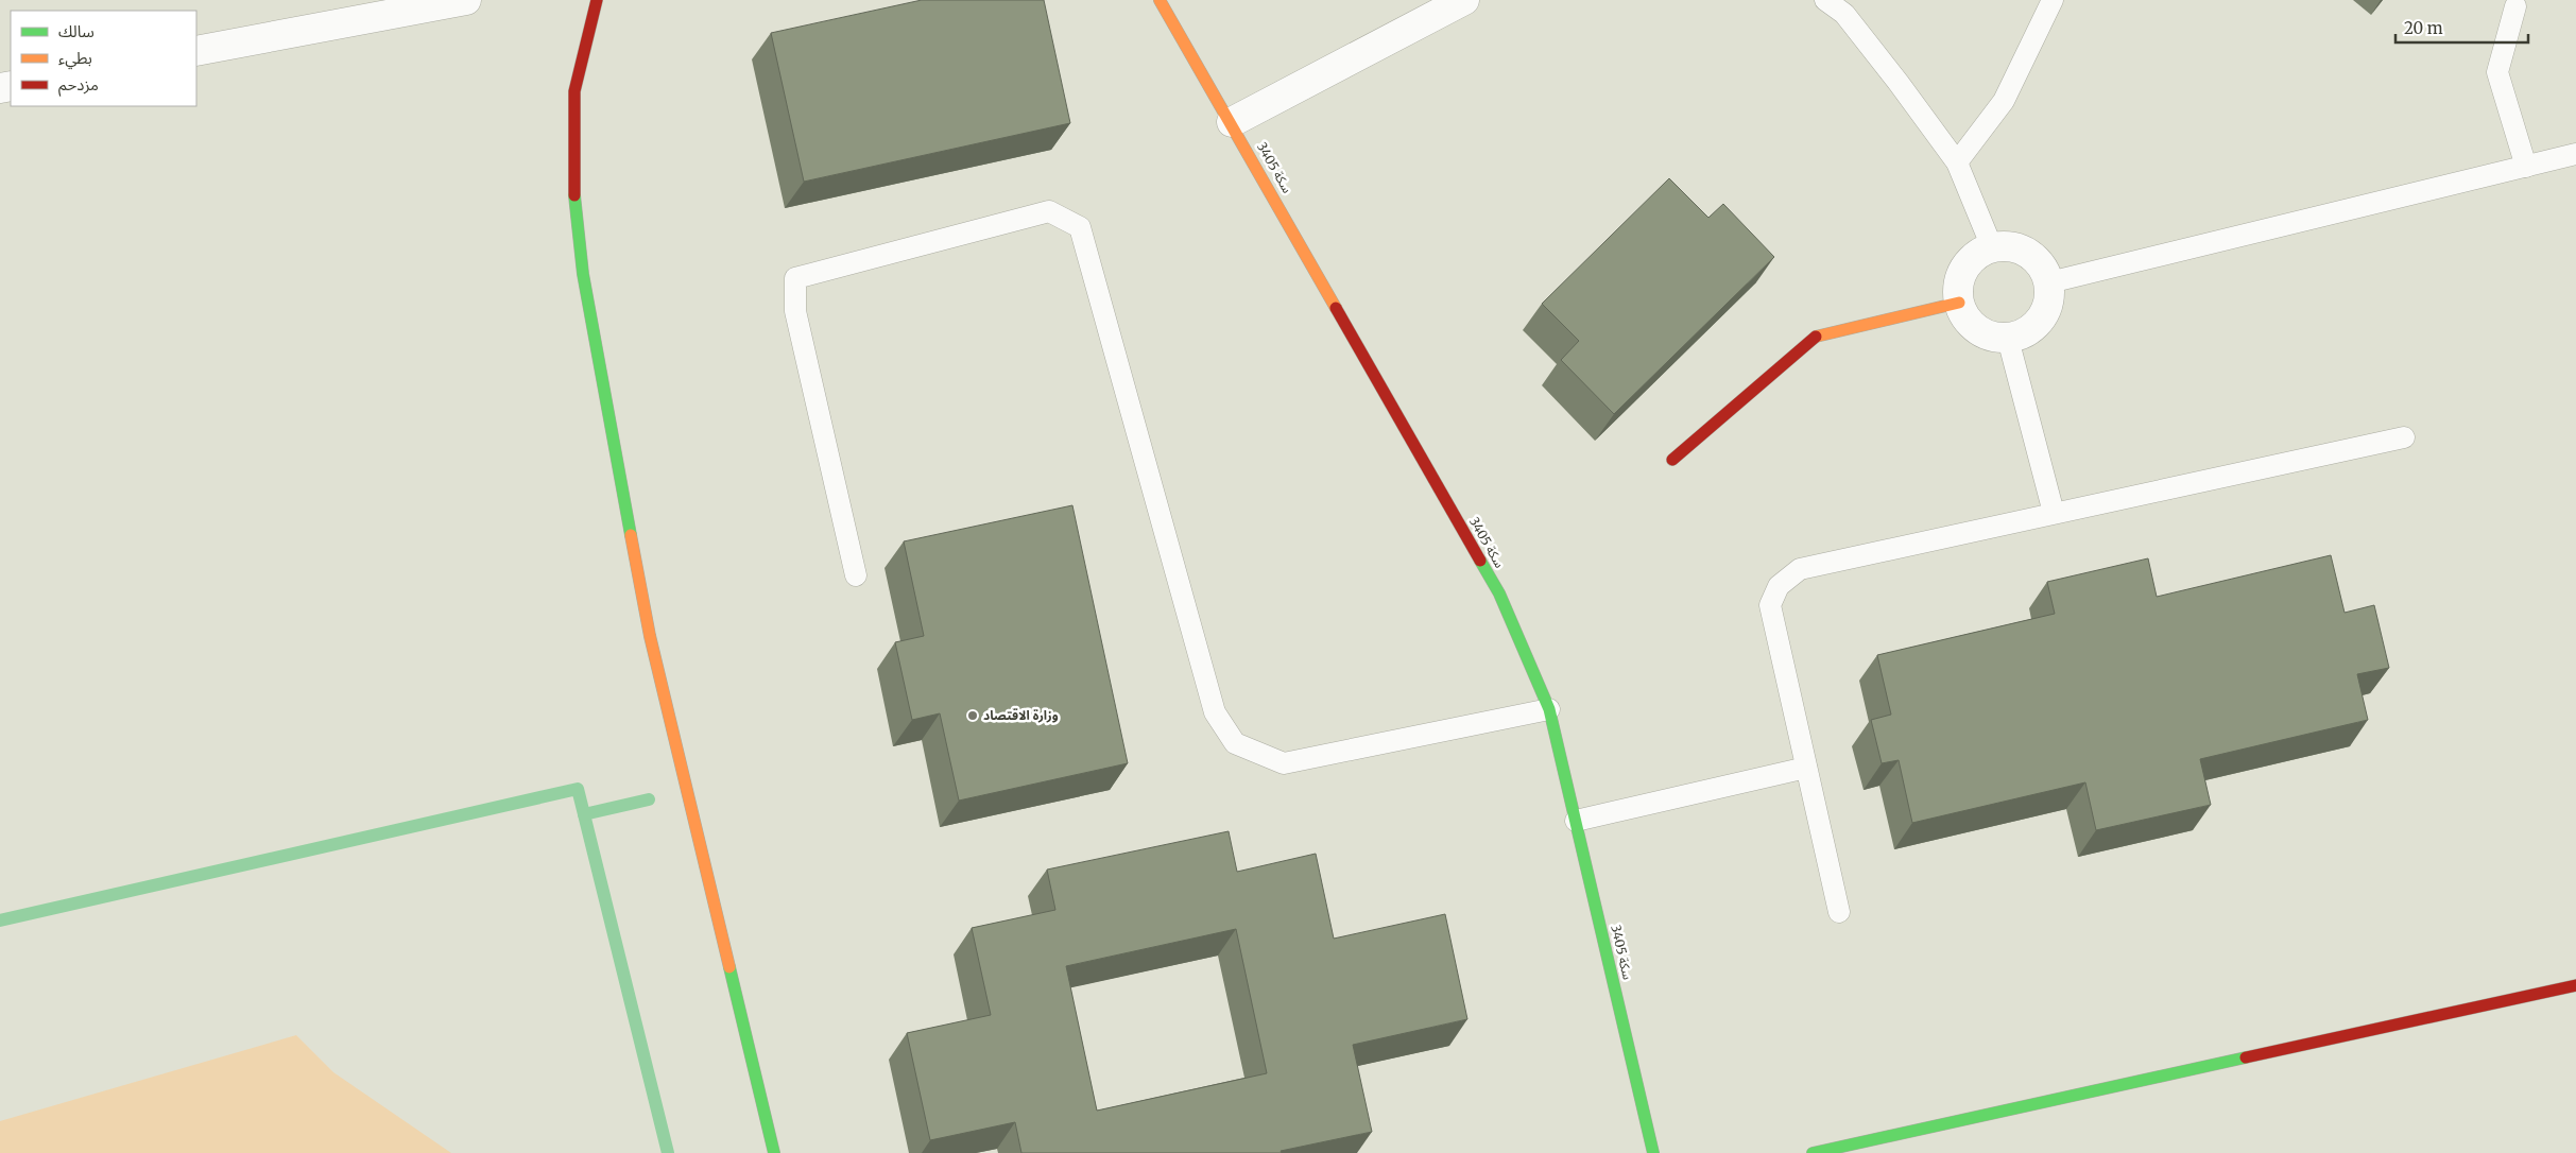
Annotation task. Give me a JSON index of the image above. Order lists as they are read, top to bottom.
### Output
{
  "streets": {
    "street": ["سكة 3405"]
  },
  "places": ["وزارة الاقتصاد"],
  "legend": ["سالك", "بطيء", "مزدحم"],
  "scale_bar": "20 m"
}
